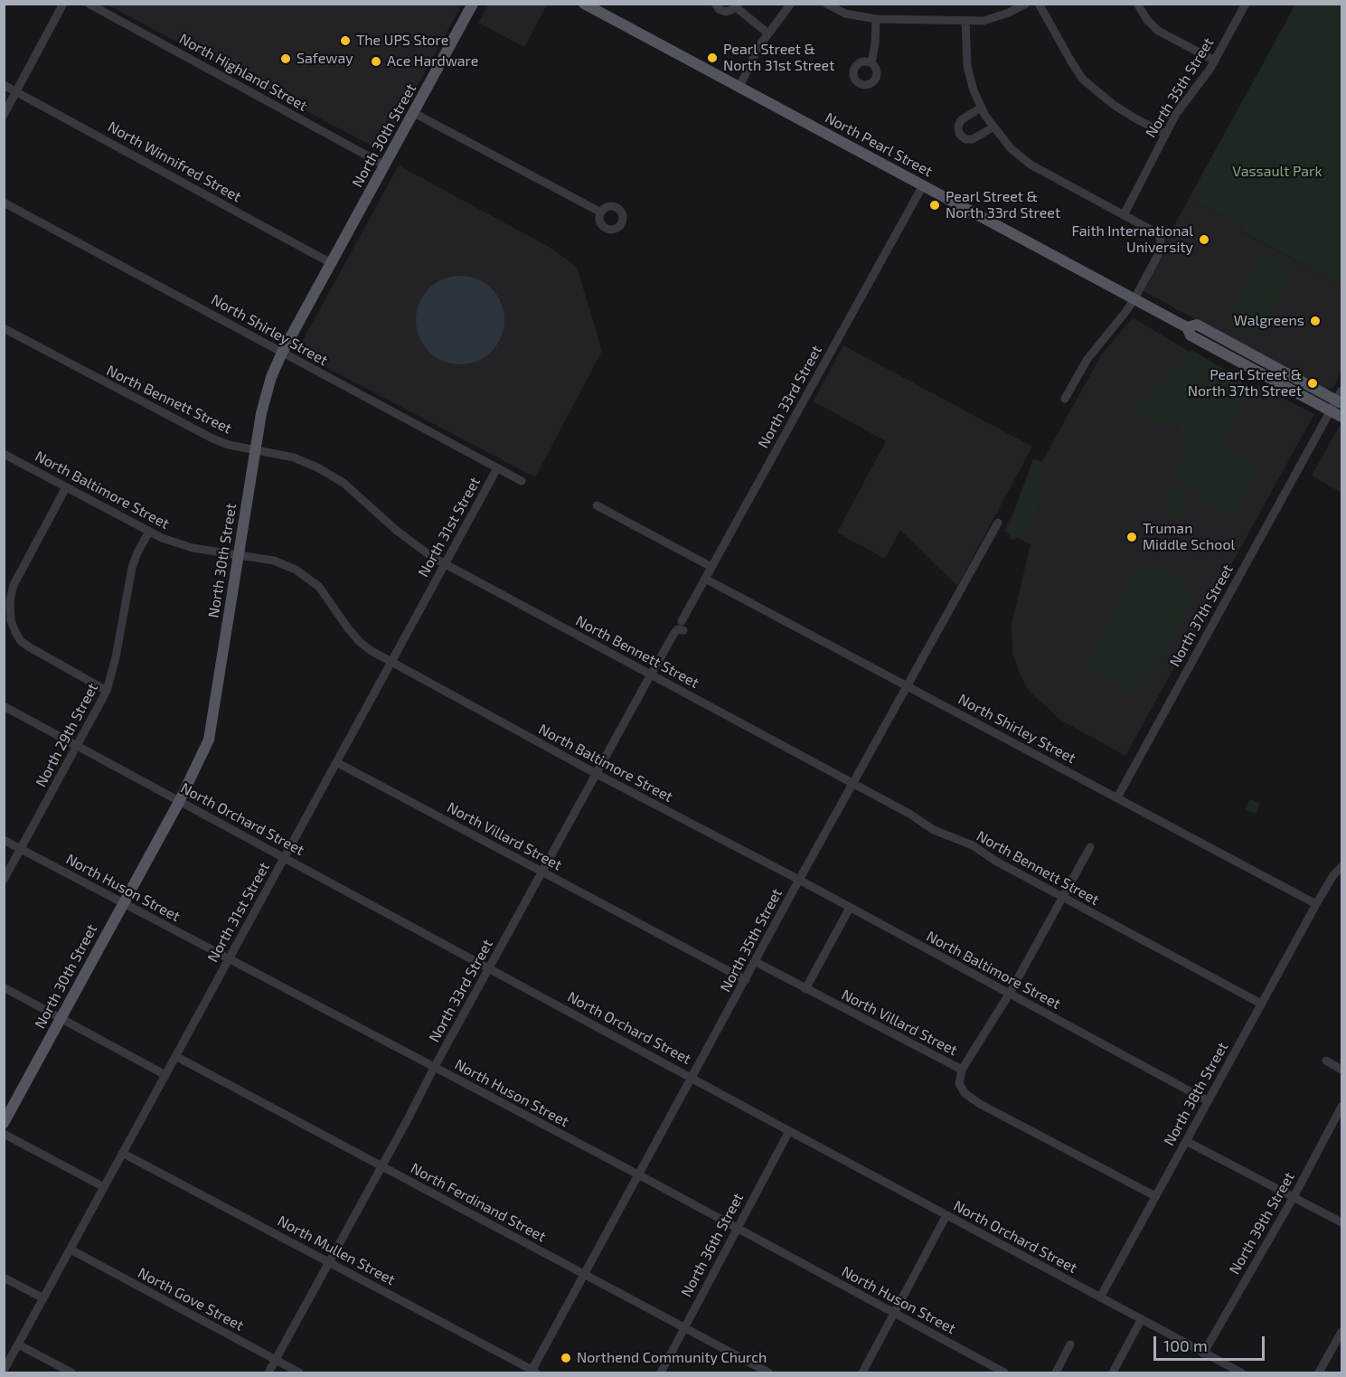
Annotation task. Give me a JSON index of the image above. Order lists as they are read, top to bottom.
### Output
{
  "streets": {
    "main road": ["North 30th Street", "North Pearl Street"],
    "street": [
      "North Highland Street",
      "North 35th Street",
      "North Winnifred Street",
      "North Shirley Street",
      "North 33rd Street",
      "North Bennett Street",
      "North Baltimore Street",
      "North 31st Street",
      "North 37th Street",
      "North 29th Street",
      "North Orchard Street",
      "North Villard Street",
      "North Huson Street",
      "North 38th Street",
      "North Ferdinand Street",
      "North 39th Street",
      "North 36th Street",
      "North Mullen Street",
      "North Gove Street"
    ]
  },
  "crossings": [
    ["North Highland Street", "North 30th Street"],
    ["North 35th Street", "North Shirley Street"],
    ["North 35th Street", "North Bennett Street"],
    ["North 35th Street", "North Baltimore Street"],
    ["North 35th Street", "North Orchard Street"],
    ["North 35th Street", "North Villard Street"],
    ["North 35th Street", "North Huson Street"],
    ["North 35th Street", "North Ferdinand Street"],
    ["North 35th Street", "North Mullen Street"],
    ["North 30th Street", "North Winnifred Street"],
    ["North 30th Street", "North Shirley Street"],
    ["North 30th Street", "North Bennett Street"],
    ["North 30th Street", "North Baltimore Street"],
    ["North 30th Street", "North Orchard Street"],
    ["North 30th Street", "North Huson Street"],
    ["North Pearl Street", "North 33rd Street"],
    ["North Pearl Street", "North 37th Street"],
    ["North Shirley Street", "North 33rd Street"],
    ["North Shirley Street", "North 31st Street"],
    ["North Shirley Street", "North 37th Street"],
    ["North Shirley Street", "North 38th Street"],
    ["North 33rd Street", "North Bennett Street"],
    ["North 33rd Street", "North Baltimore Street"],
    ["North 33rd Street", "North Orchard Street"],
    ["North 33rd Street", "North Villard Street"],
    ["North 33rd Street", "North Huson Street"],
    ["North 33rd Street", "North Ferdinand Street"],
    ["North 33rd Street", "North Mullen Street"],
    ["North 33rd Street", "North Gove Street"],
    ["North Bennett Street", "North 31st Street"],
    ["North Bennett Street", "North 38th Street"],
    ["North Baltimore Street", "North 31st Street"],
    ["North Baltimore Street", "North 29th Street"],
    ["North Baltimore Street", "North 38th Street"],
    ["North 31st Street", "North Orchard Street"],
    ["North 31st Street", "North Villard Street"],
    ["North 31st Street", "North Huson Street"],
    ["North 31st Street", "North Ferdinand Street"],
    ["North 31st Street", "North Mullen Street"],
    ["North 31st Street", "North Gove Street"],
    ["North 29th Street", "North Orchard Street"],
    ["North 29th Street", "North Huson Street"],
    ["North Orchard Street", "North 38th Street"],
    ["North Orchard Street", "North 39th Street"],
    ["North Orchard Street", "North 36th Street"],
    ["North Villard Street", "North 38th Street"],
    ["North Huson Street", "North 36th Street"],
    ["North Ferdinand Street", "North 36th Street"]
  ],
  "parks": ["Vassault Park"],
  "places": [
    "The UPS Store",
    "Pearl Street & North 31st Street",
    "Safeway",
    "Ace Hardware",
    "Pearl Street & North 33rd Street",
    "Faith International University",
    "Walgreens",
    "Pearl Street & North 37th Street",
    "Truman Middle School",
    "Northend Community Church"
  ],
  "scale_bar": "100 m"
}
